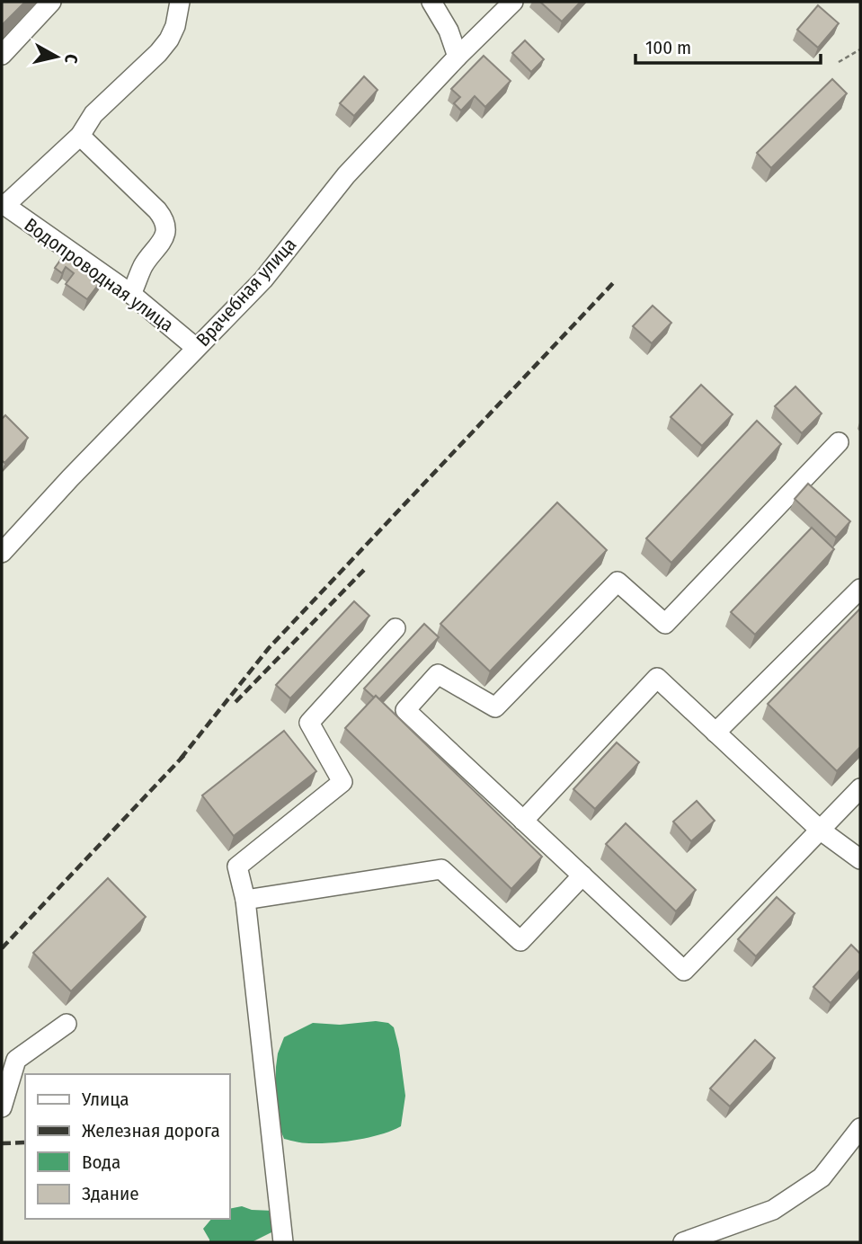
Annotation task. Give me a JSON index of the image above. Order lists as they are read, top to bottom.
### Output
{
  "streets": {
    "street": ["Водопроводная улица", "Врачебная улица"]
  },
  "crossings": [
    ["Водопроводная улица", "Врачебная улица"]
  ],
  "legend": [
    "Улица",
    "Железная дорога",
    "Вода",
    "Здание"
  ],
  "scale_bar": "100 m",
  "north": "right"
}
